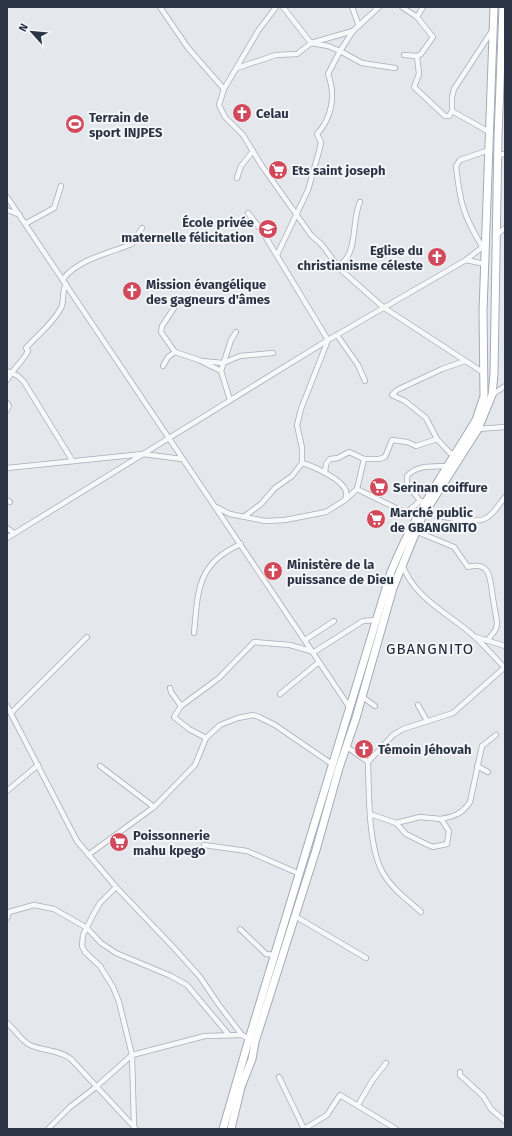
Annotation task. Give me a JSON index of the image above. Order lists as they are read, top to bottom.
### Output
{
  "districts": ["GBANGNITO"],
  "places": {
    "church": [
      "Celau",
      "Eglise du christianisme céleste",
      "Mission évangélique des gagneurs d'âmes",
      "Ministère de la puissance de Dieu",
      "Témoin Jéhovah"
    ],
    "sports": ["Terrain de sport INJPES"],
    "supermarket": [
      "Ets saint joseph",
      "Serinan coiffure",
      "Marché public de GBANGNITO",
      "Poissonnerie mahu kpego"
    ],
    "school or university": ["École privée maternelle félicitation"]
  },
  "north": "top left"
}
